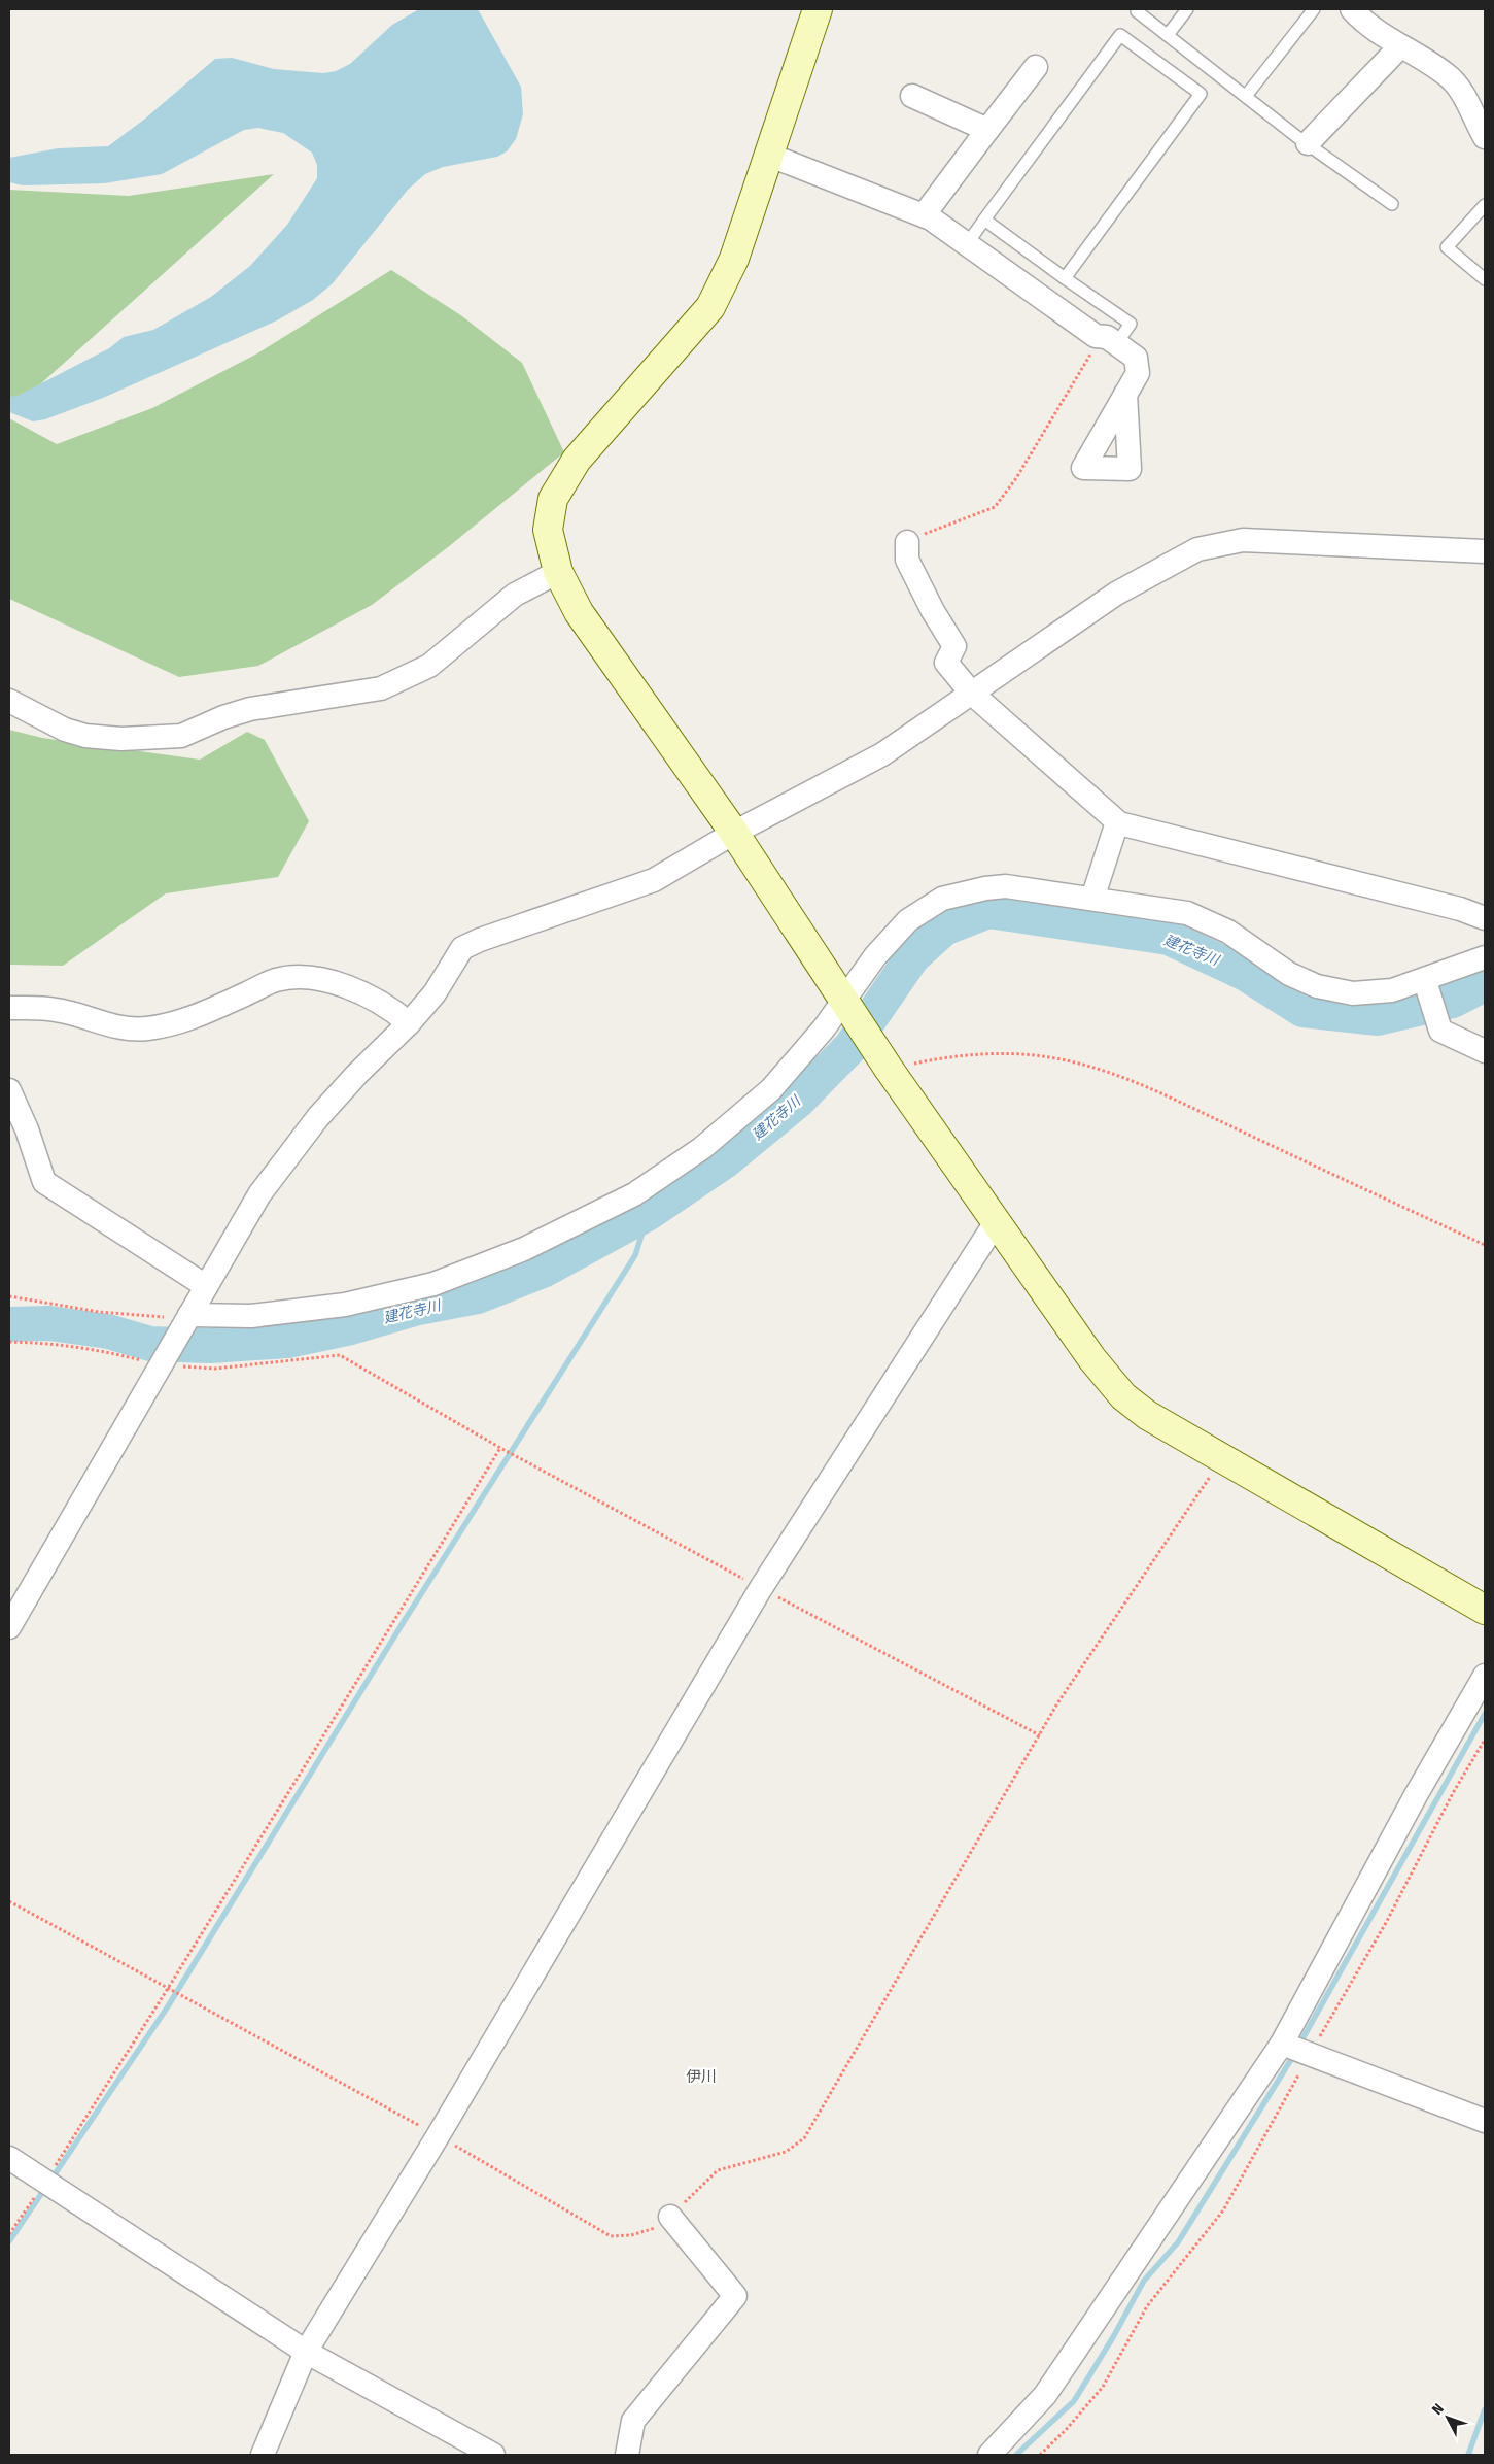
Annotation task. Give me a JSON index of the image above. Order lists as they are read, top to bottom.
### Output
{
  "districts": ["伊川"],
  "water": ["建花寺川"],
  "north": "top left"
}
